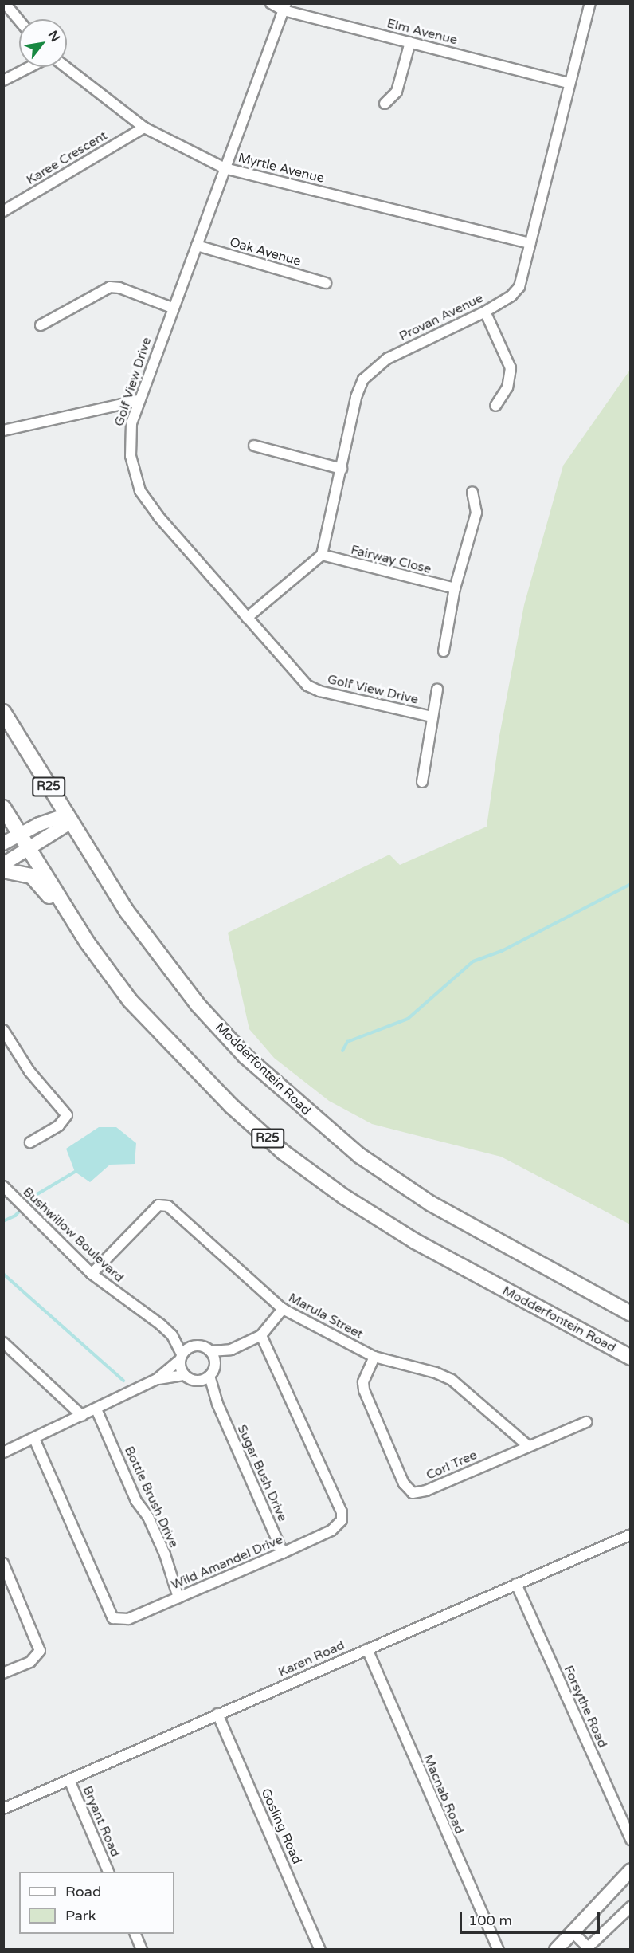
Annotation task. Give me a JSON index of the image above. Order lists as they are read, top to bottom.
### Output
{
  "streets": {
    "main road": ["R25", "Modderfontein Road"],
    "street": [
      "Elm Avenue",
      "Karee Crescent",
      "Myrtle Avenue",
      "Oak Avenue",
      "Provan Avenue",
      "Golf View Drive",
      "Fairway Close",
      "Bushwillow Boulevard",
      "Marula Street",
      "Corl Tree",
      "Sugar Bush Drive",
      "Bottle Brush Drive",
      "Wild Amandel Drive",
      "Karen Road",
      "Forsythe Road",
      "Macnab Road",
      "Bryant Road",
      "Gosling Road"
    ]
  },
  "crossings": [
    ["Elm Avenue", "Provan Avenue"],
    ["Elm Avenue", "Golf View Drive"],
    ["Karee Crescent", "Myrtle Avenue"],
    ["Myrtle Avenue", "Provan Avenue"],
    ["Myrtle Avenue", "Golf View Drive"],
    ["Oak Avenue", "Golf View Drive"],
    ["Provan Avenue", "Fairway Close"],
    ["Bushwillow Boulevard", "Marula Street"],
    ["Bushwillow Boulevard", "Sugar Bush Drive"],
    ["Marula Street", "Corl Tree"],
    ["Sugar Bush Drive", "Wild Amandel Drive"],
    ["Bottle Brush Drive", "Wild Amandel Drive"],
    ["Karen Road", "Forsythe Road"],
    ["Karen Road", "Macnab Road"],
    ["Karen Road", "Bryant Road"],
    ["Karen Road", "Gosling Road"]
  ],
  "legend": ["Road", "Park"],
  "scale_bar": "100 m",
  "north": "top right"
}
